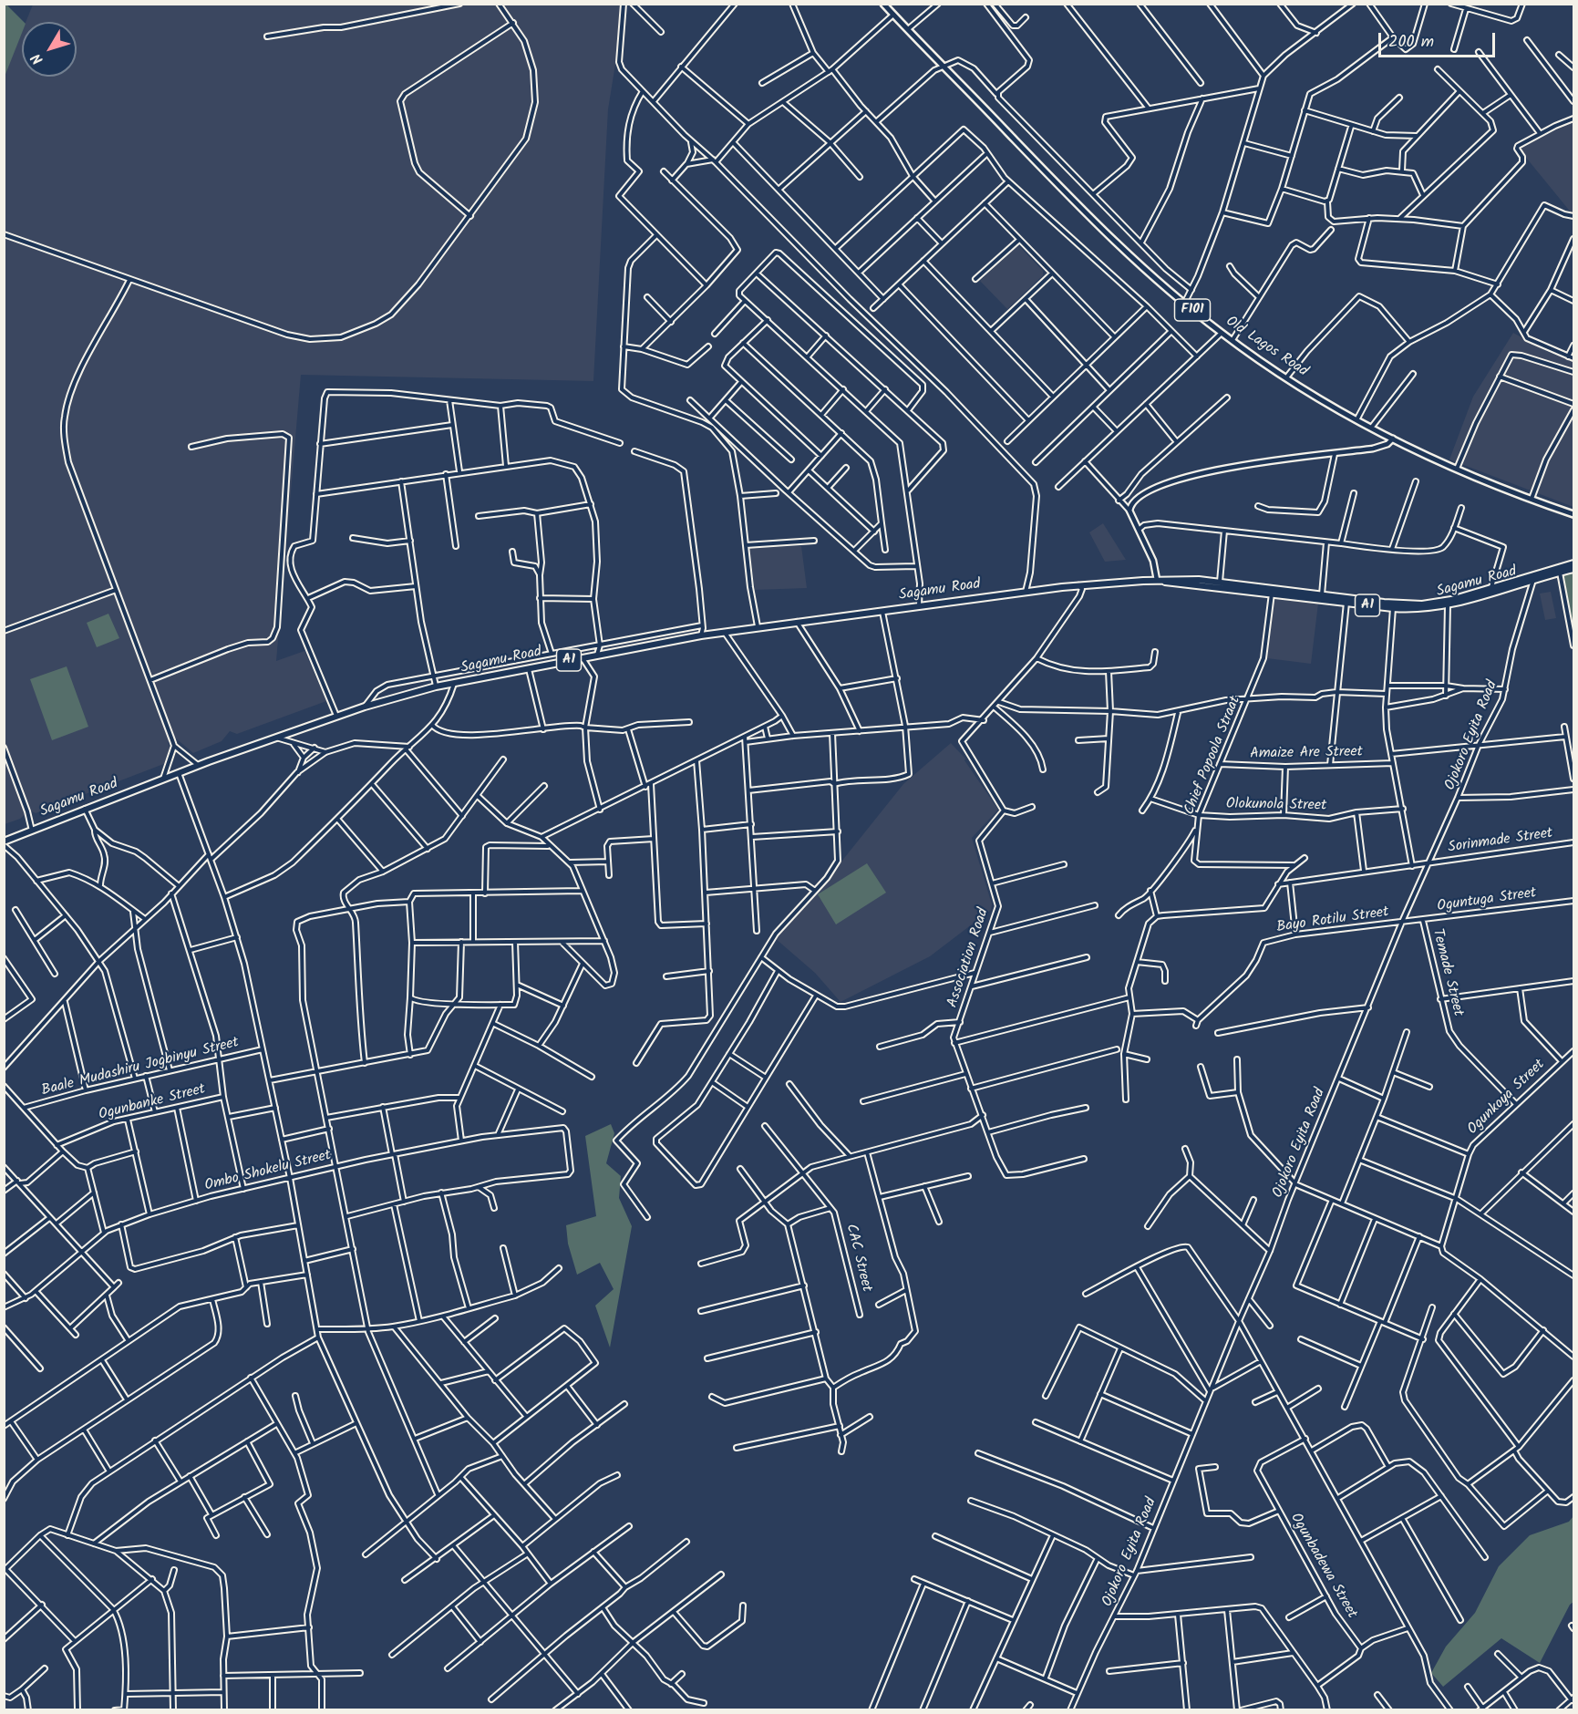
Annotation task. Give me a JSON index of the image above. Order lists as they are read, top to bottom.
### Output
{
  "streets": {
    "highway": ["Sagamu Road", "A1"],
    "main road": ["F101", "Old Lagos Road"],
    "street": [
      "Ojokoro Eyita Road",
      "Amaize Are Street",
      "Chief Popoola Straat",
      "Olokunola Street",
      "Sorinmade Street",
      "Oguntuga Street",
      "Bayo Rotilu Street",
      "Association Road",
      "Temade Street",
      "Baale Mudashiru Jogbinyu Street",
      "Ogunkoya Street",
      "Ogunbanke Street",
      "Ombo Shokelu Street",
      "CAC Street",
      "Ogunbadewa Street"
    ]
  },
  "crossings": [
    ["Sagamu Road", "Ojokoro Eyita Road"],
    ["Sagamu Road", "Chief Popoola Straat"],
    ["Ojokoro Eyita Road", "Sorinmade Street"],
    ["Ojokoro Eyita Road", "Oguntuga Street"],
    ["Ojokoro Eyita Road", "Bayo Rotilu Street"],
    ["Amaize Are Street", "Chief Popoola Straat"],
    ["Chief Popoola Straat", "Olokunola Street"],
    ["Oguntuga Street", "Bayo Rotilu Street"],
    ["Oguntuga Street", "Temade Street"],
    ["Temade Street", "Ogunkoya Street"]
  ],
  "scale_bar": "200 m",
  "north": "bottom left"
}
